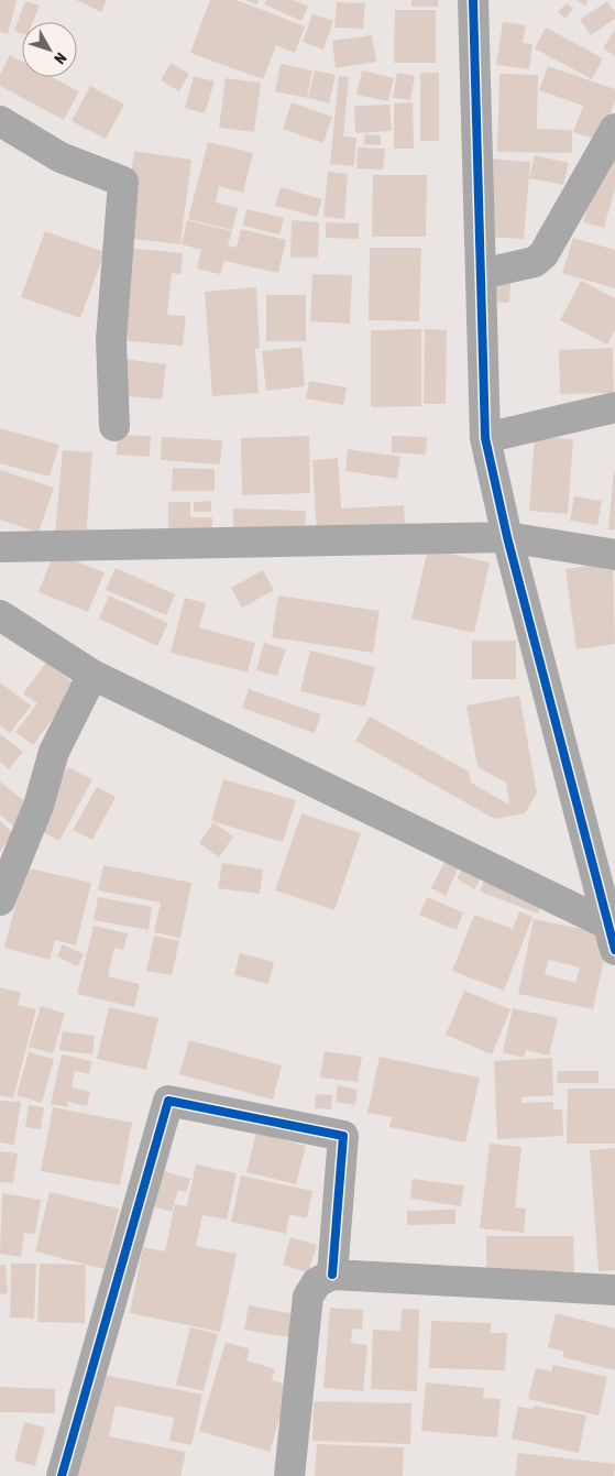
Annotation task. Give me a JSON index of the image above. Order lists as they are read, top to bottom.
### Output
{
  "north": "bottom right"
}
